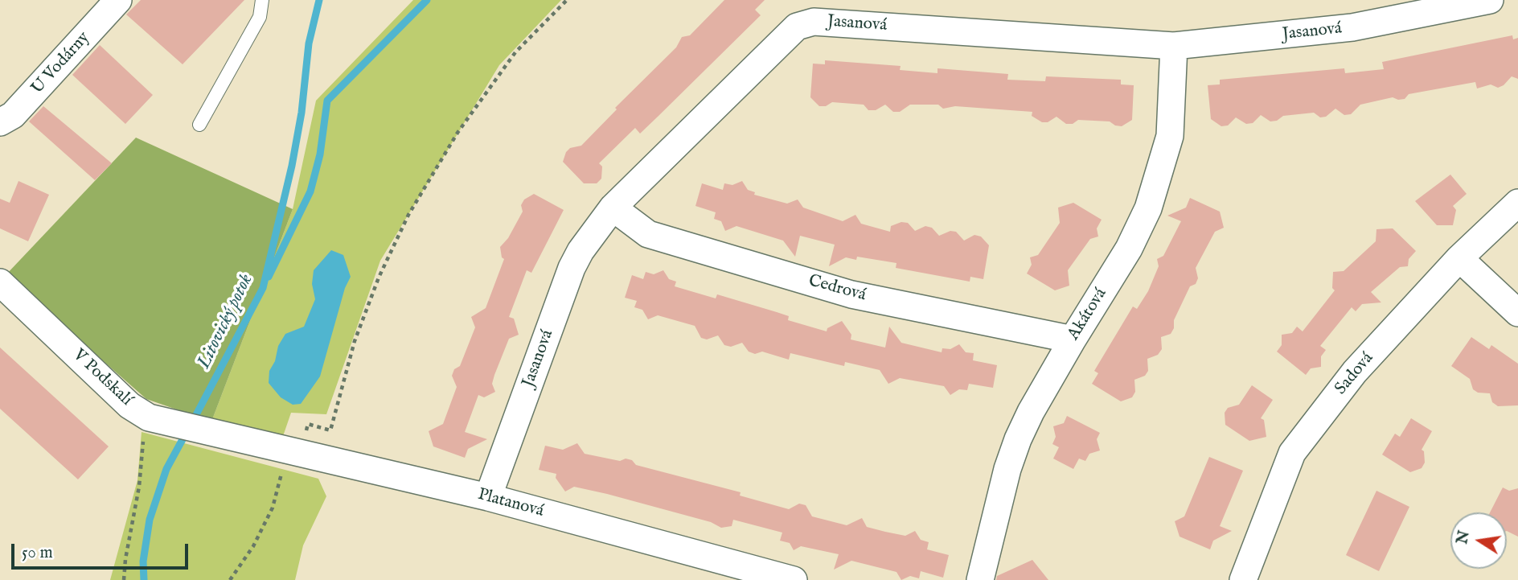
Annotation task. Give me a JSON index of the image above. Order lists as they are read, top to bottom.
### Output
{
  "streets": {
    "street": [
      "Jasanová",
      "U Vodárny",
      "Cedrová",
      "Akátová",
      "Sadová",
      "V Podskalí",
      "Platanová"
    ]
  },
  "crossings": [
    ["Jasanová", "Cedrová"],
    ["Jasanová", "Akátová"],
    ["Jasanová", "Platanová"],
    ["Cedrová", "Akátová"],
    ["V Podskalí", "Platanová"]
  ],
  "water": ["Litovický potok"],
  "scale_bar": "50 m",
  "north": "left"
}
